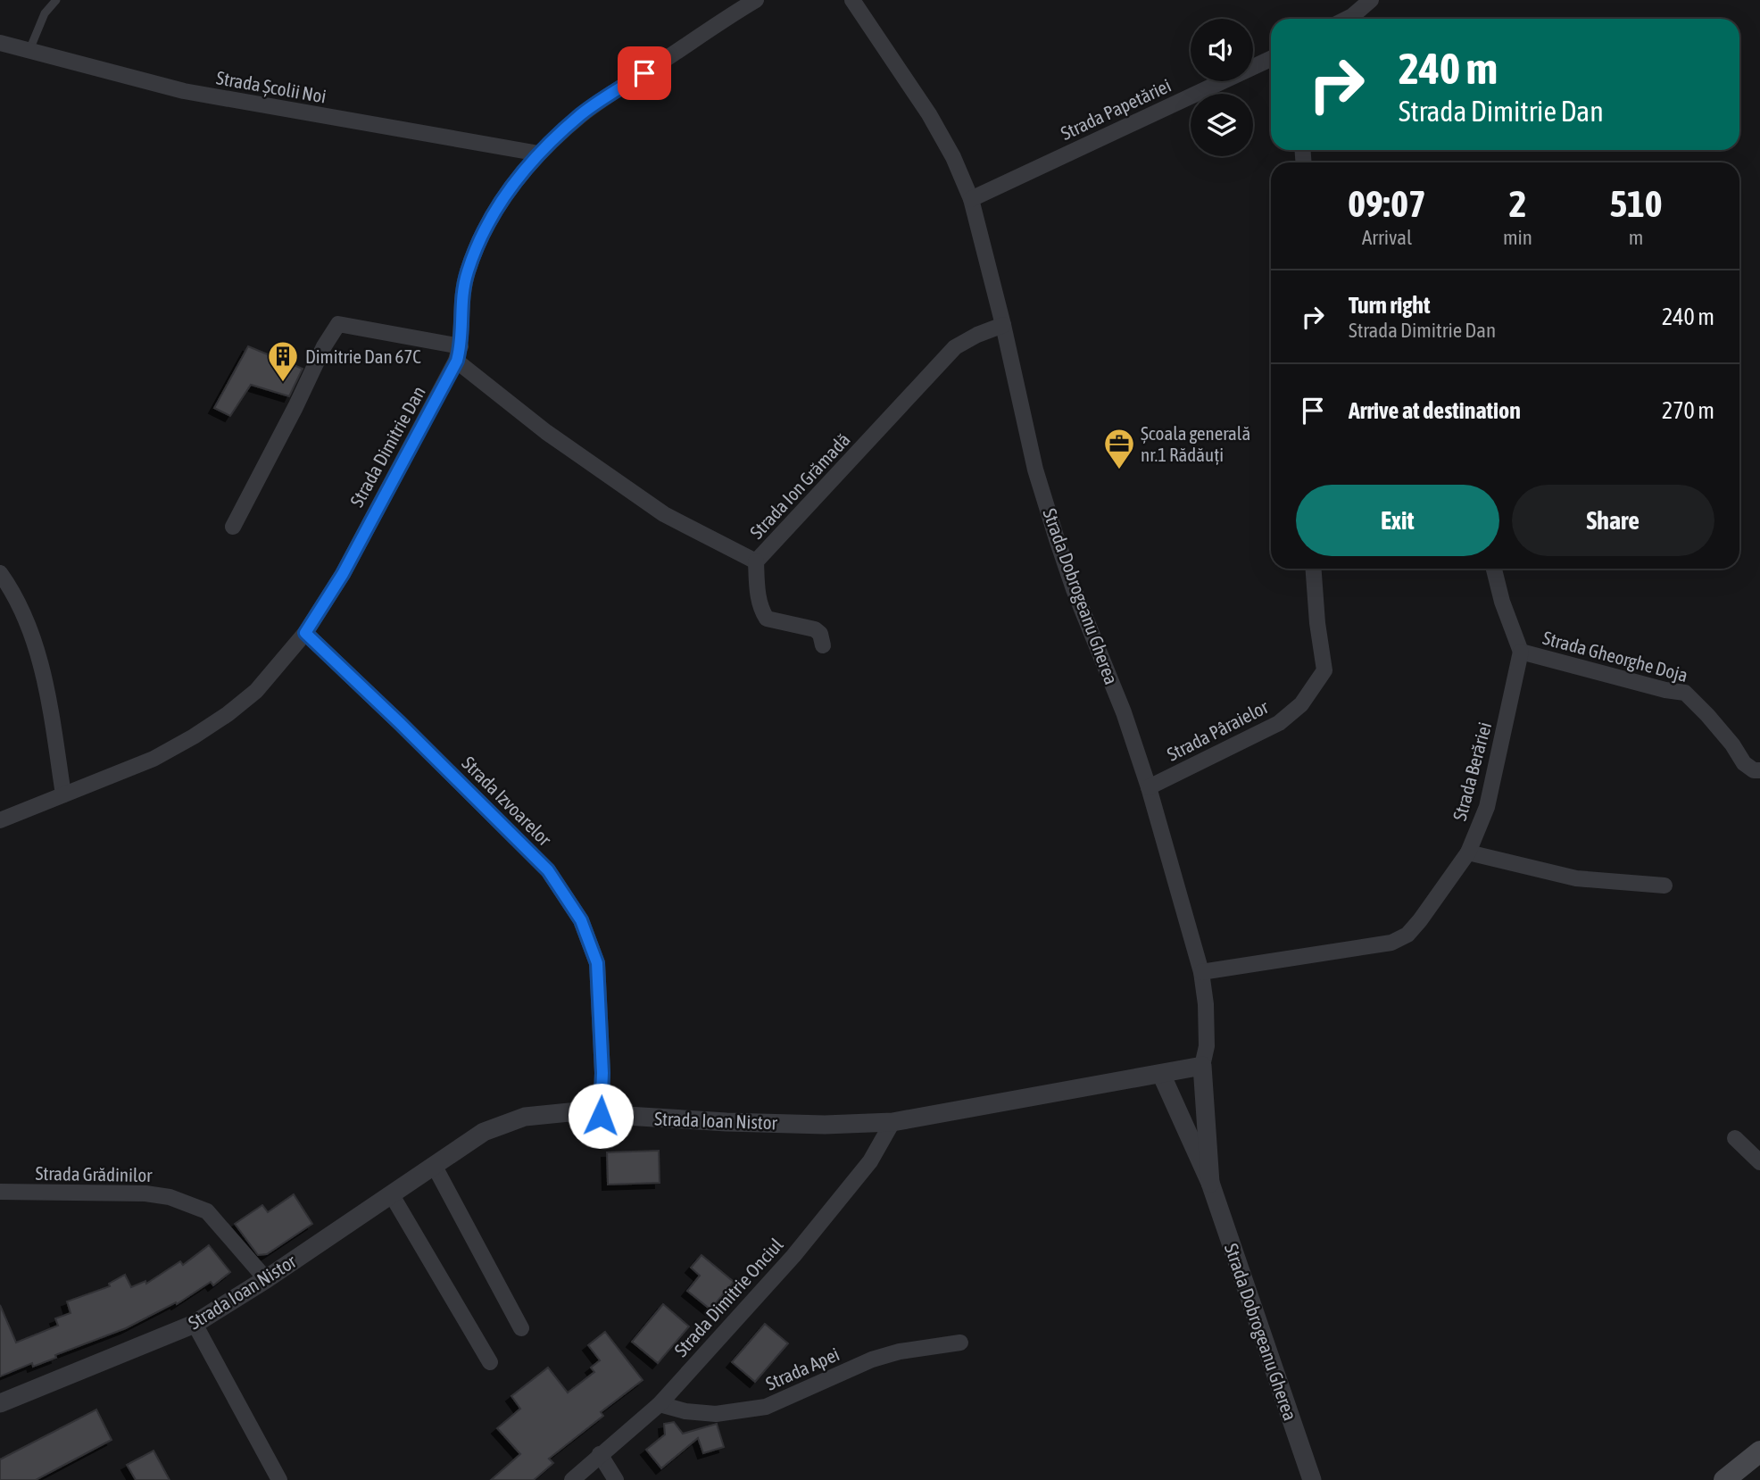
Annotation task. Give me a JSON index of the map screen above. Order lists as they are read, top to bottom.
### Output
{
  "streets": {
    "street": [
      "Strada Școlii Noi",
      "Strada Papetăriei",
      "Strada Dimitrie Dan",
      "Strada Ion Grămadă",
      "Strada Dobrogeanu Gherea",
      "Strada Gheorghe Doja",
      "Strada Pâraielor",
      "Strada Berăriei",
      "Strada Izvoarelor",
      "Strada Ioan Nistor",
      "Strada Grădinilor",
      "Strada Dimitrie Onciul",
      "Strada Apei"
    ]
  },
  "crossings": [
    ["Strada Școlii Noi", "Strada Dimitrie Dan"],
    ["Strada Papetăriei", "Strada Dobrogeanu Gherea"],
    ["Strada Dimitrie Dan", "Strada Ion Grămadă"],
    ["Strada Dimitrie Dan", "Strada Izvoarelor"],
    ["Strada Ion Grămadă", "Strada Dobrogeanu Gherea"],
    ["Strada Dobrogeanu Gherea", "Strada Pâraielor"],
    ["Strada Dobrogeanu Gherea", "Strada Berăriei"],
    ["Strada Dobrogeanu Gherea", "Strada Ioan Nistor"],
    ["Strada Gheorghe Doja", "Strada Berăriei"],
    ["Strada Izvoarelor", "Strada Ioan Nistor"],
    ["Strada Ioan Nistor", "Strada Grădinilor"],
    ["Strada Ioan Nistor", "Strada Dimitrie Onciul"],
    ["Strada Dimitrie Onciul", "Strada Apei"]
  ],
  "places": {
    "building": ["Dimitrie Dan 67C"],
    "office": ["Școala generală nr.1 Rădăuți"]
  },
  "page": {
    "turn": ["240 m", "Strada Dimitrie Dan"],
    "eta": [
      "09:07",
      "Arrival",
      "2",
      "min",
      "510",
      "m"
    ],
    "list": [
      {
        "name": "Turn right",
        "note": "Strada Dimitrie Dan",
        "value": "240 m"
      },
      {
        "name": "Arrive at destination",
        "value": "270 m"
      }
    ],
    "buttons": ["Exit", "Share"]
  }
}
